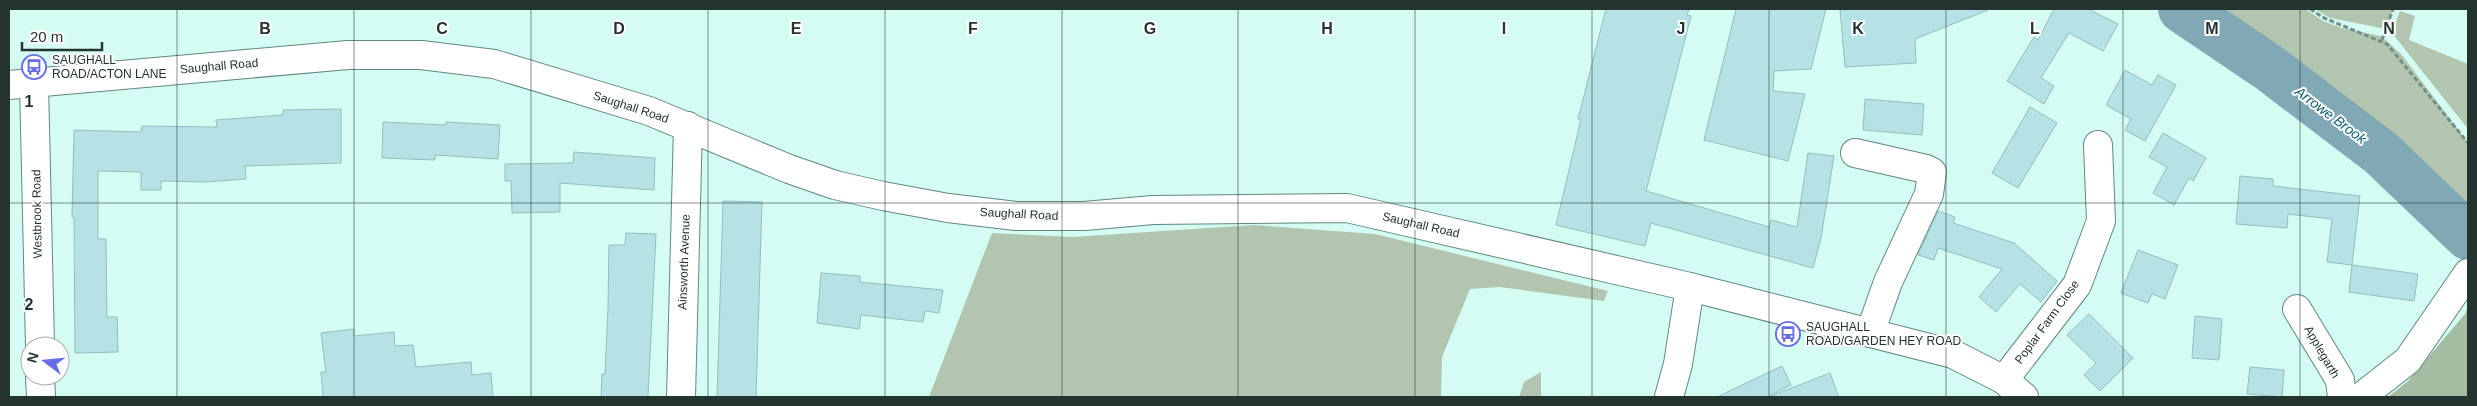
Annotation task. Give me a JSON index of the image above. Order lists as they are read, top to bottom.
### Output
{
  "streets": {
    "street": [
      "Saughall Road",
      "Westbrook Road",
      "Ainsworth Avenue",
      "Poplar Farm Close",
      "Applegarth"
    ]
  },
  "crossings": [
    ["Saughall Road", "Westbrook Road"],
    ["Saughall Road", "Ainsworth Avenue"],
    ["Saughall Road", "Poplar Farm Close"]
  ],
  "water": ["Arrowe Brook"],
  "places": {
    "bus stop": ["SAUGHALL ROAD/ACTON LANE", "SAUGHALL ROAD/GARDEN HEY ROAD"]
  },
  "scale_bar": "20 m",
  "north": "left",
  "grid": {
    "columns": [
      "B",
      "C",
      "D",
      "E",
      "F",
      "G",
      "H",
      "I",
      "J",
      "K",
      "L",
      "M",
      "N"
    ],
    "rows": ["1", "2"]
  }
}
